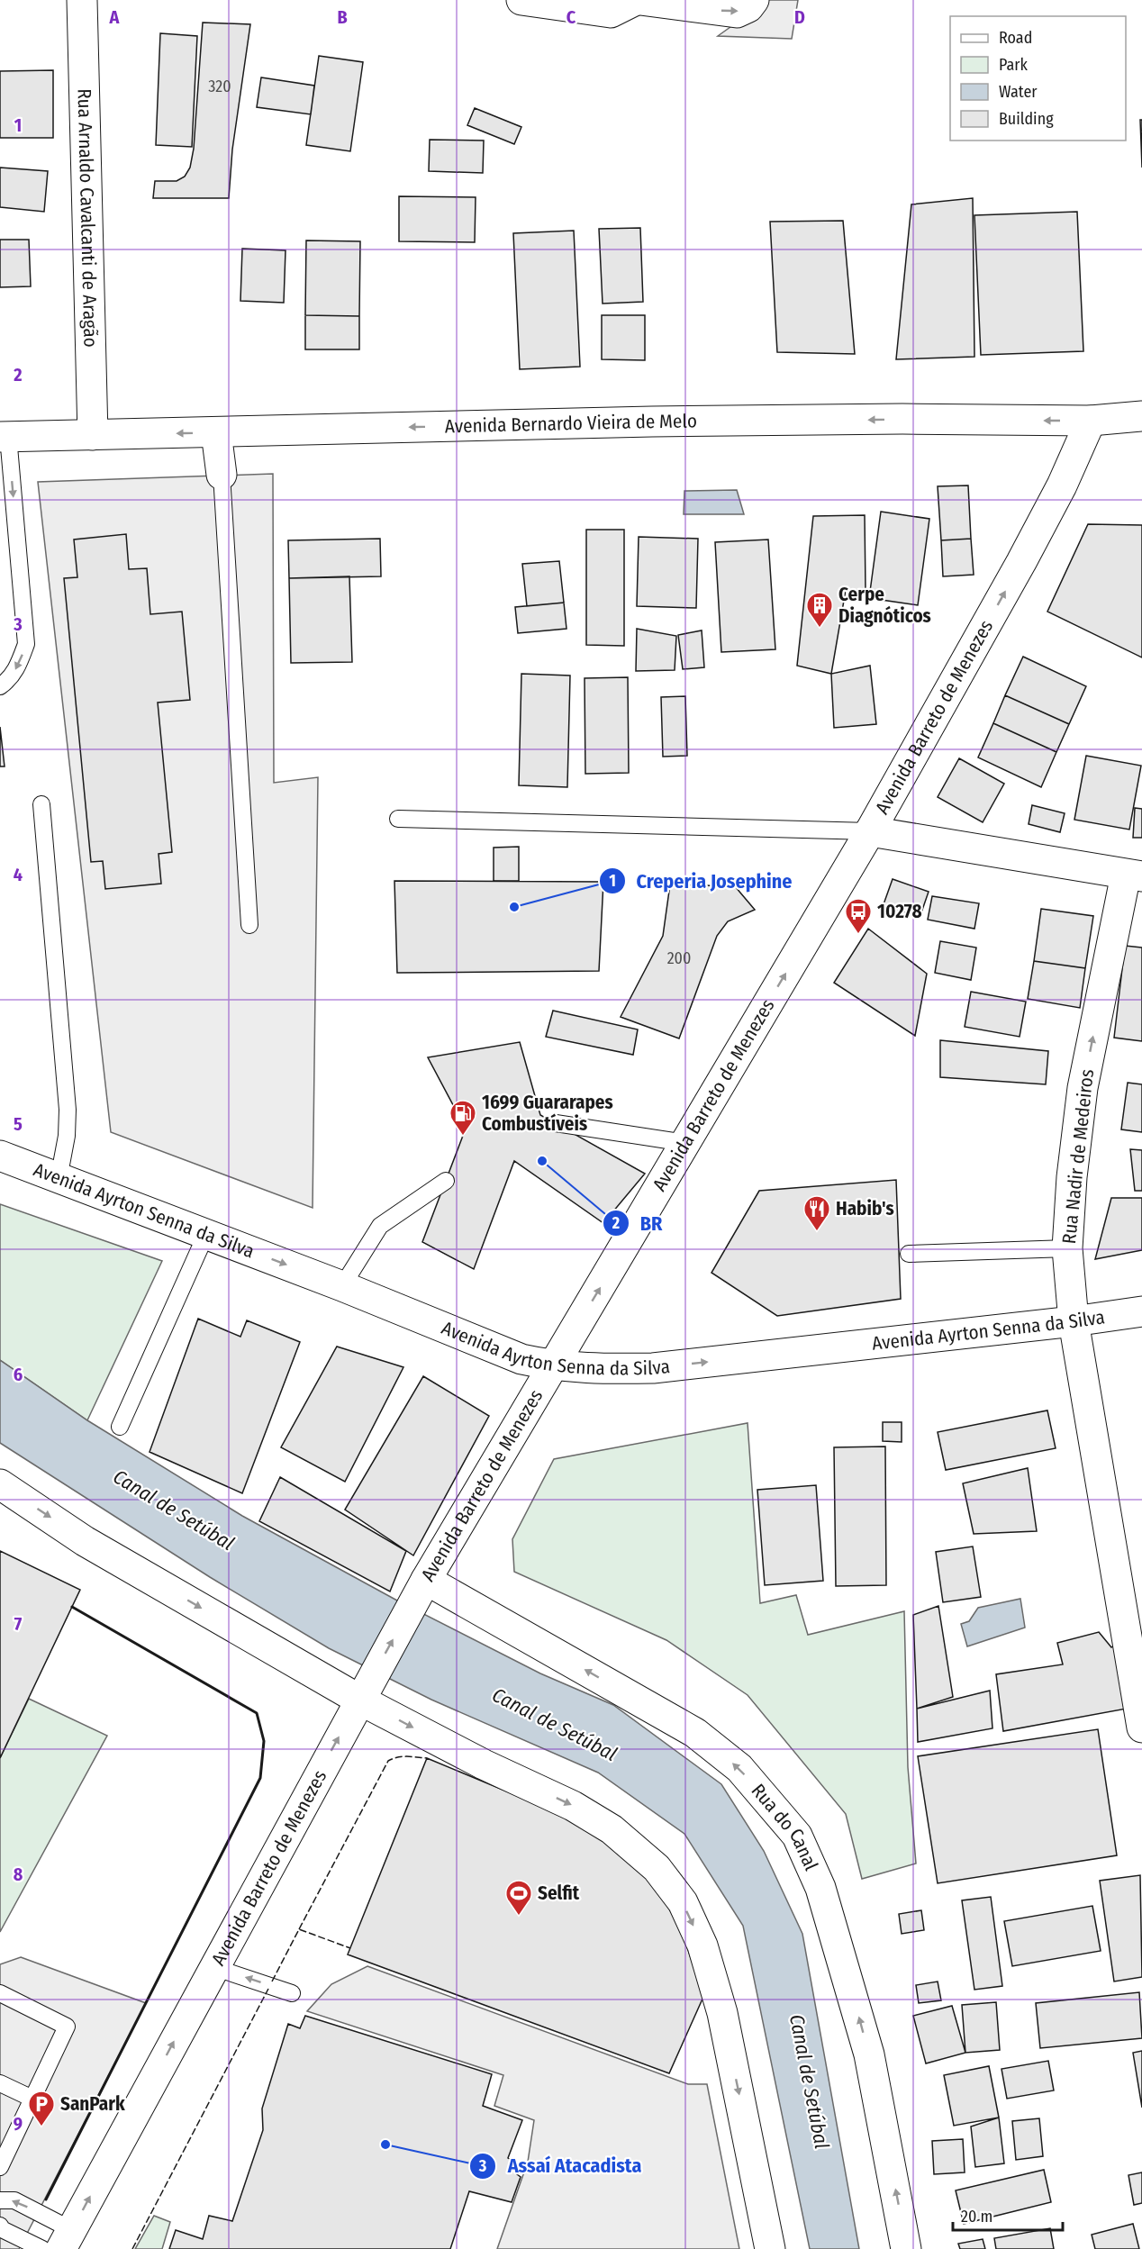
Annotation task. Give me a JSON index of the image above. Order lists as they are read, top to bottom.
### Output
{
  "streets": {
    "main road": [
      "Rua Arnaldo Cavalcanti de Aragão",
      "Avenida Bernardo Vieira de Melo",
      "Avenida Barreto de Menezes",
      "Rua Nadir de Medeiros",
      "Avenida Ayrton Senna da Silva",
      "Rua do Canal"
    ]
  },
  "crossings": [
    ["Rua Arnaldo Cavalcanti de Aragão", "Avenida Bernardo Vieira de Melo"],
    ["Avenida Bernardo Vieira de Melo", "Avenida Barreto de Menezes"],
    ["Avenida Barreto de Menezes", "Avenida Ayrton Senna da Silva"],
    ["Avenida Barreto de Menezes", "Rua do Canal"],
    ["Rua Nadir de Medeiros", "Avenida Ayrton Senna da Silva"]
  ],
  "one_way": [
    "Avenida Bernardo Vieira de Melo",
    "Avenida Barreto de Menezes",
    "Rua Nadir de Medeiros",
    "Avenida Ayrton Senna da Silva"
  ],
  "water": ["Canal de Setúbal"],
  "places": {
    "building": ["Cerpe Diagnóticos"],
    "other": ["Creperia Josephine", "BR", "Assaí Atacadista"],
    "bus stop": ["10278"],
    "fuel station": ["1699 Guararapes Combustíveis"],
    "restaurant": ["Habib's"],
    "sports": ["Selfit"],
    "parking": ["SanPark"]
  },
  "house_numbers": ["320", "200"],
  "legend": [
    "Road",
    "Park",
    "Water",
    "Building"
  ],
  "scale_bar": "20 m",
  "grid": {
    "columns": [
      "A",
      "B",
      "C",
      "D"
    ],
    "rows": [
      "1",
      "2",
      "3",
      "4",
      "5",
      "6",
      "7",
      "8",
      "9"
    ]
  }
}
